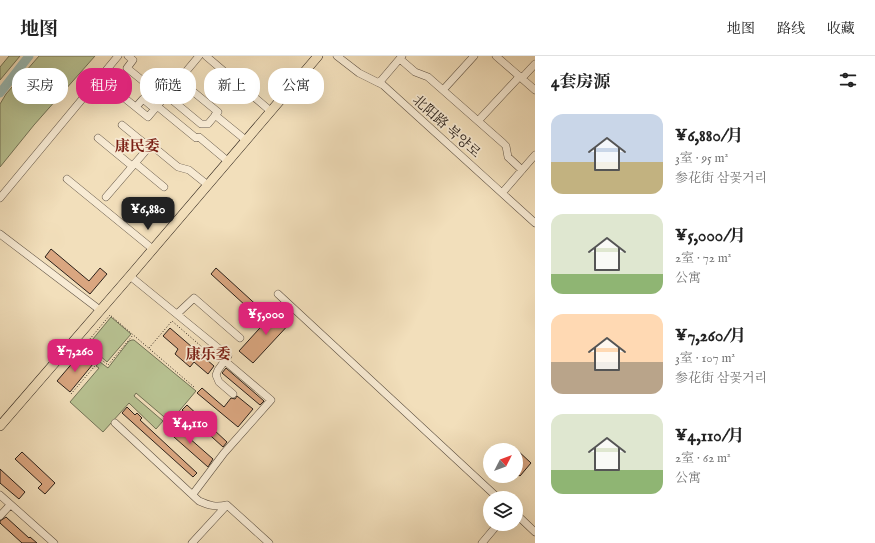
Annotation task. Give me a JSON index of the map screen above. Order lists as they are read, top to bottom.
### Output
{
  "streets": {
    "street": ["北阳路 북양로"]
  },
  "districts": ["康民委", "康乐委"],
  "north": "top right",
  "page": {
    "header": "地图",
    "nav": ["地图", "路线", "收藏"],
    "heading": "4套房源",
    "chip": [
      "买房",
      "租房",
      "筛选",
      "新上",
      "公寓"
    ],
    "list": [
      {
        "name": "¥6,880/月",
        "note": "3室 · 95 m² · 参花街 삼꽃거리"
      },
      {
        "name": "¥5,000/月",
        "note": "2室 · 72 m² · 公寓"
      },
      {
        "name": "¥7,260/月",
        "note": "3室 · 107 m² · 参花街 삼꽃거리"
      },
      {
        "name": "¥4,110/月",
        "note": "2室 · 62 m² · 公寓"
      }
    ],
    "price": [
      "¥6,880",
      "¥5,000",
      "¥7,260",
      "¥4,110"
    ]
  }
}
